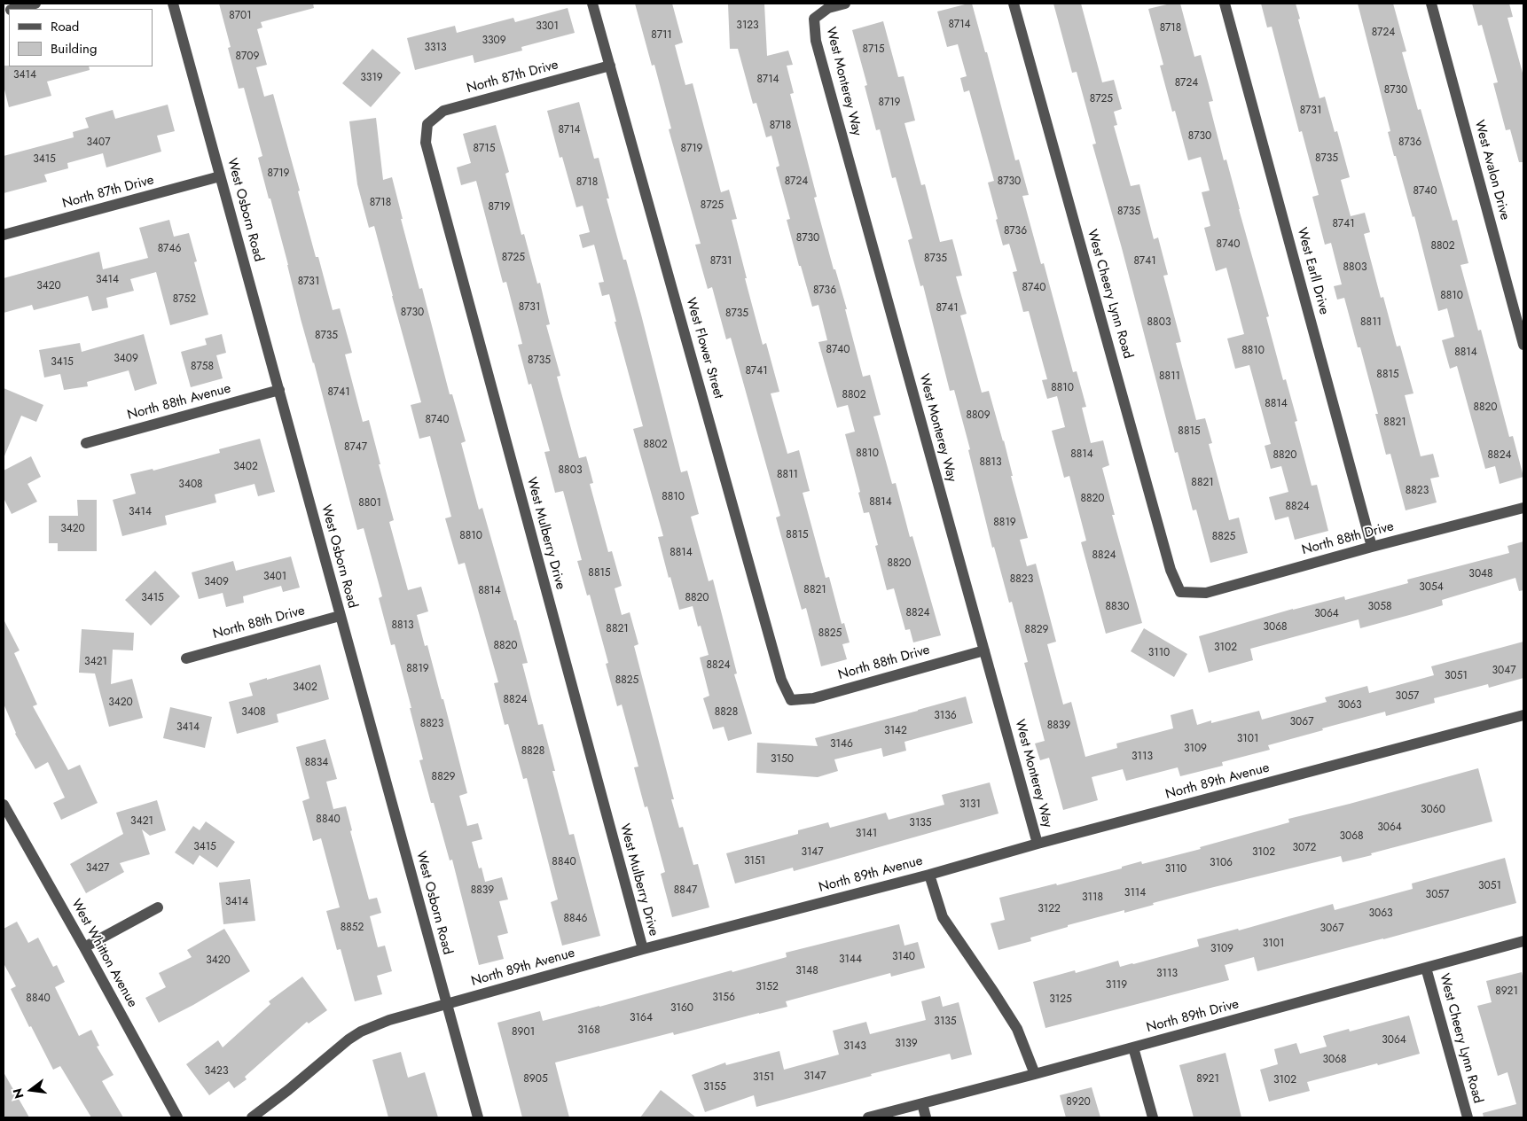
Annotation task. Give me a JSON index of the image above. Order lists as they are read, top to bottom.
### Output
{
  "streets": {
    "street": [
      "North 87th Drive",
      "West Monterey Way",
      "West Avalon Drive",
      "West Osborn Road",
      "West Earll Drive",
      "West Cheery Lynn Road",
      "West Flower Street",
      "North 88th Avenue",
      "West Mulberry Drive",
      "North 88th Drive",
      "North 89th Avenue",
      "West Whitton Avenue",
      "North 89th Drive"
    ]
  },
  "crossings": [
    ["North 87th Drive", "West Osborn Road"],
    ["North 87th Drive", "West Flower Street"],
    ["North 87th Drive", "West Mulberry Drive"],
    ["West Monterey Way", "North 88th Drive"],
    ["West Monterey Way", "North 89th Avenue"],
    ["West Osborn Road", "North 88th Avenue"],
    ["West Osborn Road", "North 88th Drive"],
    ["West Osborn Road", "North 89th Avenue"],
    ["West Earll Drive", "North 88th Drive"],
    ["West Cheery Lynn Road", "North 88th Drive"],
    ["West Cheery Lynn Road", "North 89th Drive"],
    ["West Flower Street", "North 88th Drive"],
    ["West Mulberry Drive", "North 89th Avenue"]
  ],
  "house_numbers": [
    "8701",
    "8714",
    "3123",
    "3301",
    "8718",
    "8724",
    "8711",
    "3309",
    "3313",
    "8715",
    "8709",
    "3414",
    "3319",
    "8714",
    "8724",
    "8730",
    "8725",
    "8719",
    "8731",
    "8718",
    "8714",
    "8730",
    "3407",
    "8736",
    "8715",
    "8719",
    "8735",
    "3415",
    "8719",
    "8724",
    "8730",
    "8718",
    "8740",
    "8718",
    "8725",
    "8719",
    "8735",
    "8741",
    "8736",
    "8730",
    "8740",
    "8802",
    "8746",
    "8725",
    "8735",
    "8731",
    "8741",
    "8803",
    "3414",
    "8731",
    "3420",
    "8740",
    "8736",
    "8810",
    "8752",
    "8731",
    "8741",
    "8730",
    "8735",
    "8803",
    "8811",
    "8735",
    "8740",
    "8810",
    "8814",
    "3409",
    "8735",
    "3415",
    "8758",
    "8741",
    "8815",
    "8811",
    "8810",
    "8741",
    "8802",
    "8814",
    "8820",
    "8809",
    "8740",
    "8821",
    "8815",
    "8802",
    "8747",
    "8810",
    "8814",
    "8820",
    "8824",
    "8813",
    "3402",
    "8803",
    "8811",
    "8821",
    "3408",
    "8823",
    "8810",
    "8820",
    "8814",
    "8801",
    "8824",
    "3414",
    "8819",
    "3420",
    "8815",
    "8810",
    "8825",
    "8814",
    "8824",
    "8820",
    "8815",
    "3048",
    "3401",
    "8823",
    "3409",
    "3054",
    "8821",
    "8814",
    "3415",
    "8820",
    "8830",
    "3058",
    "8824",
    "3064",
    "8813",
    "3068",
    "8821",
    "8829",
    "8825",
    "8820",
    "3102",
    "3110",
    "3421",
    "8824",
    "8819",
    "3047",
    "3051",
    "8825",
    "3402",
    "3057",
    "8824",
    "3420",
    "3063",
    "3408",
    "8828",
    "3136",
    "3067",
    "8823",
    "8839",
    "3414",
    "3142",
    "3101",
    "3146",
    "3109",
    "8828",
    "3113",
    "3150",
    "8834",
    "8829",
    "3131",
    "3060",
    "8840",
    "3421",
    "3135",
    "3064",
    "3141",
    "3068",
    "3415",
    "3072",
    "3147",
    "3102",
    "3151",
    "8840",
    "3106",
    "3427",
    "3110",
    "3051",
    "8839",
    "8847",
    "3114",
    "3057",
    "3118",
    "3414",
    "3122",
    "3063",
    "8846",
    "8852",
    "3067",
    "3101",
    "3109",
    "3140",
    "3144",
    "3420",
    "3148",
    "3113",
    "3119",
    "3152",
    "8921",
    "3156",
    "8840",
    "3125",
    "3160",
    "3164",
    "3135",
    "3168",
    "8901",
    "3064",
    "3139",
    "3143",
    "3068",
    "3423",
    "3147",
    "3151",
    "8905",
    "8921",
    "3102",
    "3155",
    "8920"
  ],
  "legend": ["Road", "Building"],
  "north": "left"
}
